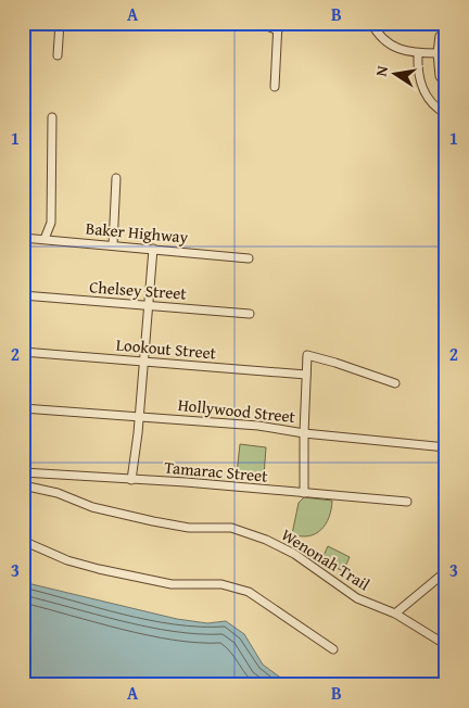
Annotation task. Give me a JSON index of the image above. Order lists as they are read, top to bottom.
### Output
{
  "streets": {
    "street": [
      "Baker Highway",
      "Chelsey Street",
      "Lookout Street",
      "Hollywood Street",
      "Tamarac Street",
      "Wenonah Trail"
    ]
  },
  "north": "left",
  "grid": {
    "columns": ["A", "B"],
    "rows": ["1", "2", "3"]
  }
}
